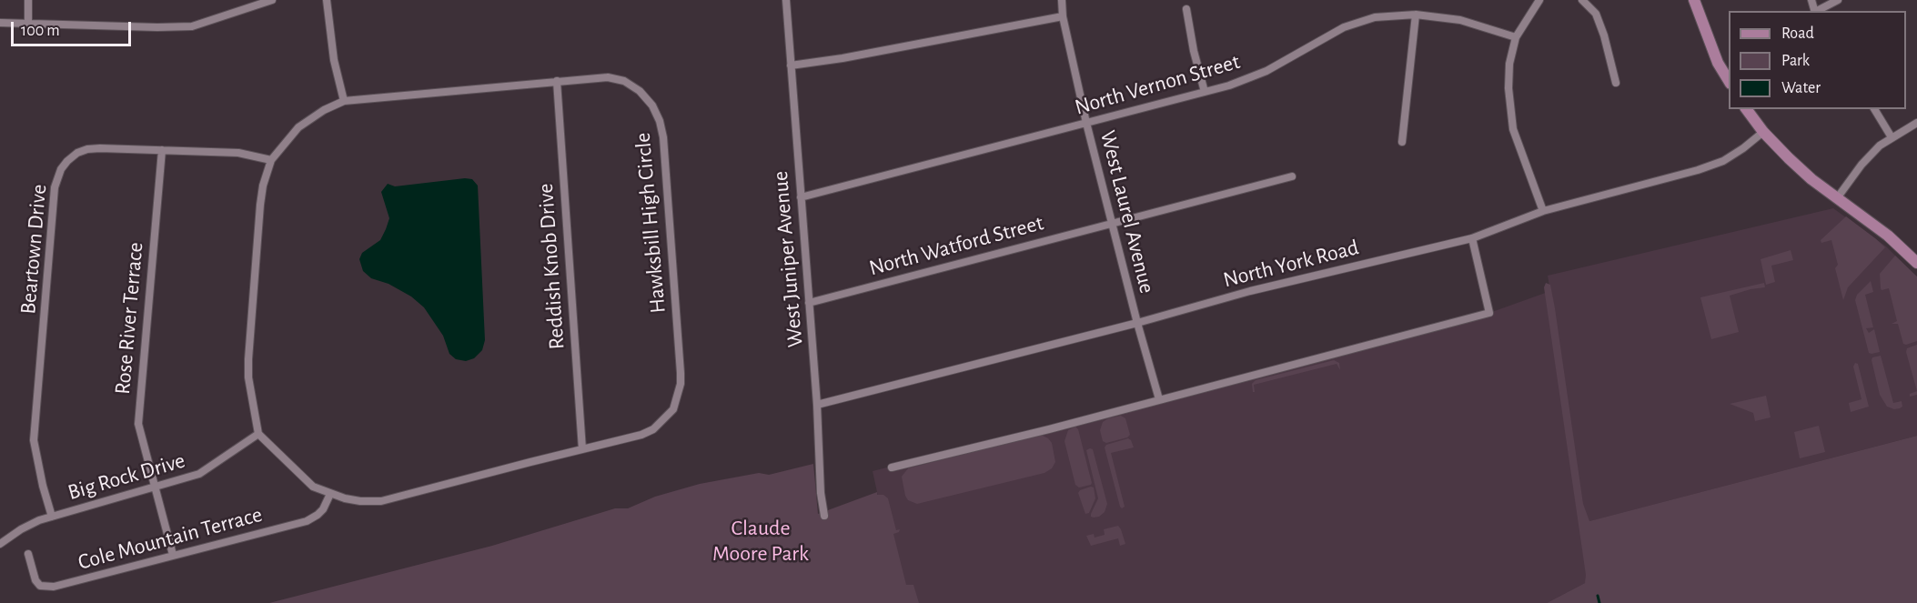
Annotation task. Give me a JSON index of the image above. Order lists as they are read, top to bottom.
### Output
{
  "streets": {
    "street": [
      "North Vernon Street",
      "West Laurel Avenue",
      "Hawksbill High Circle",
      "North Watford Street",
      "Beartown Drive",
      "West Juniper Avenue",
      "North York Road",
      "Reddish Knob Drive",
      "Rose River Terrace",
      "Big Rock Drive",
      "Cole Mountain Terrace"
    ]
  },
  "crossings": [
    ["North Vernon Street", "West Laurel Avenue"],
    ["North Vernon Street", "West Juniper Avenue"],
    ["West Laurel Avenue", "North Watford Street"],
    ["West Laurel Avenue", "North York Road"],
    ["Hawksbill High Circle", "Beartown Drive"],
    ["Hawksbill High Circle", "Reddish Knob Drive"],
    ["Hawksbill High Circle", "Big Rock Drive"],
    ["Hawksbill High Circle", "Cole Mountain Terrace"],
    ["North Watford Street", "West Juniper Avenue"],
    ["Beartown Drive", "Rose River Terrace"],
    ["Beartown Drive", "Big Rock Drive"],
    ["West Juniper Avenue", "North York Road"],
    ["Rose River Terrace", "Big Rock Drive"],
    ["Rose River Terrace", "Cole Mountain Terrace"]
  ],
  "parks": ["Claude Moore Park"],
  "legend": ["Road", "Park", "Water"],
  "scale_bar": "100 m"
}
